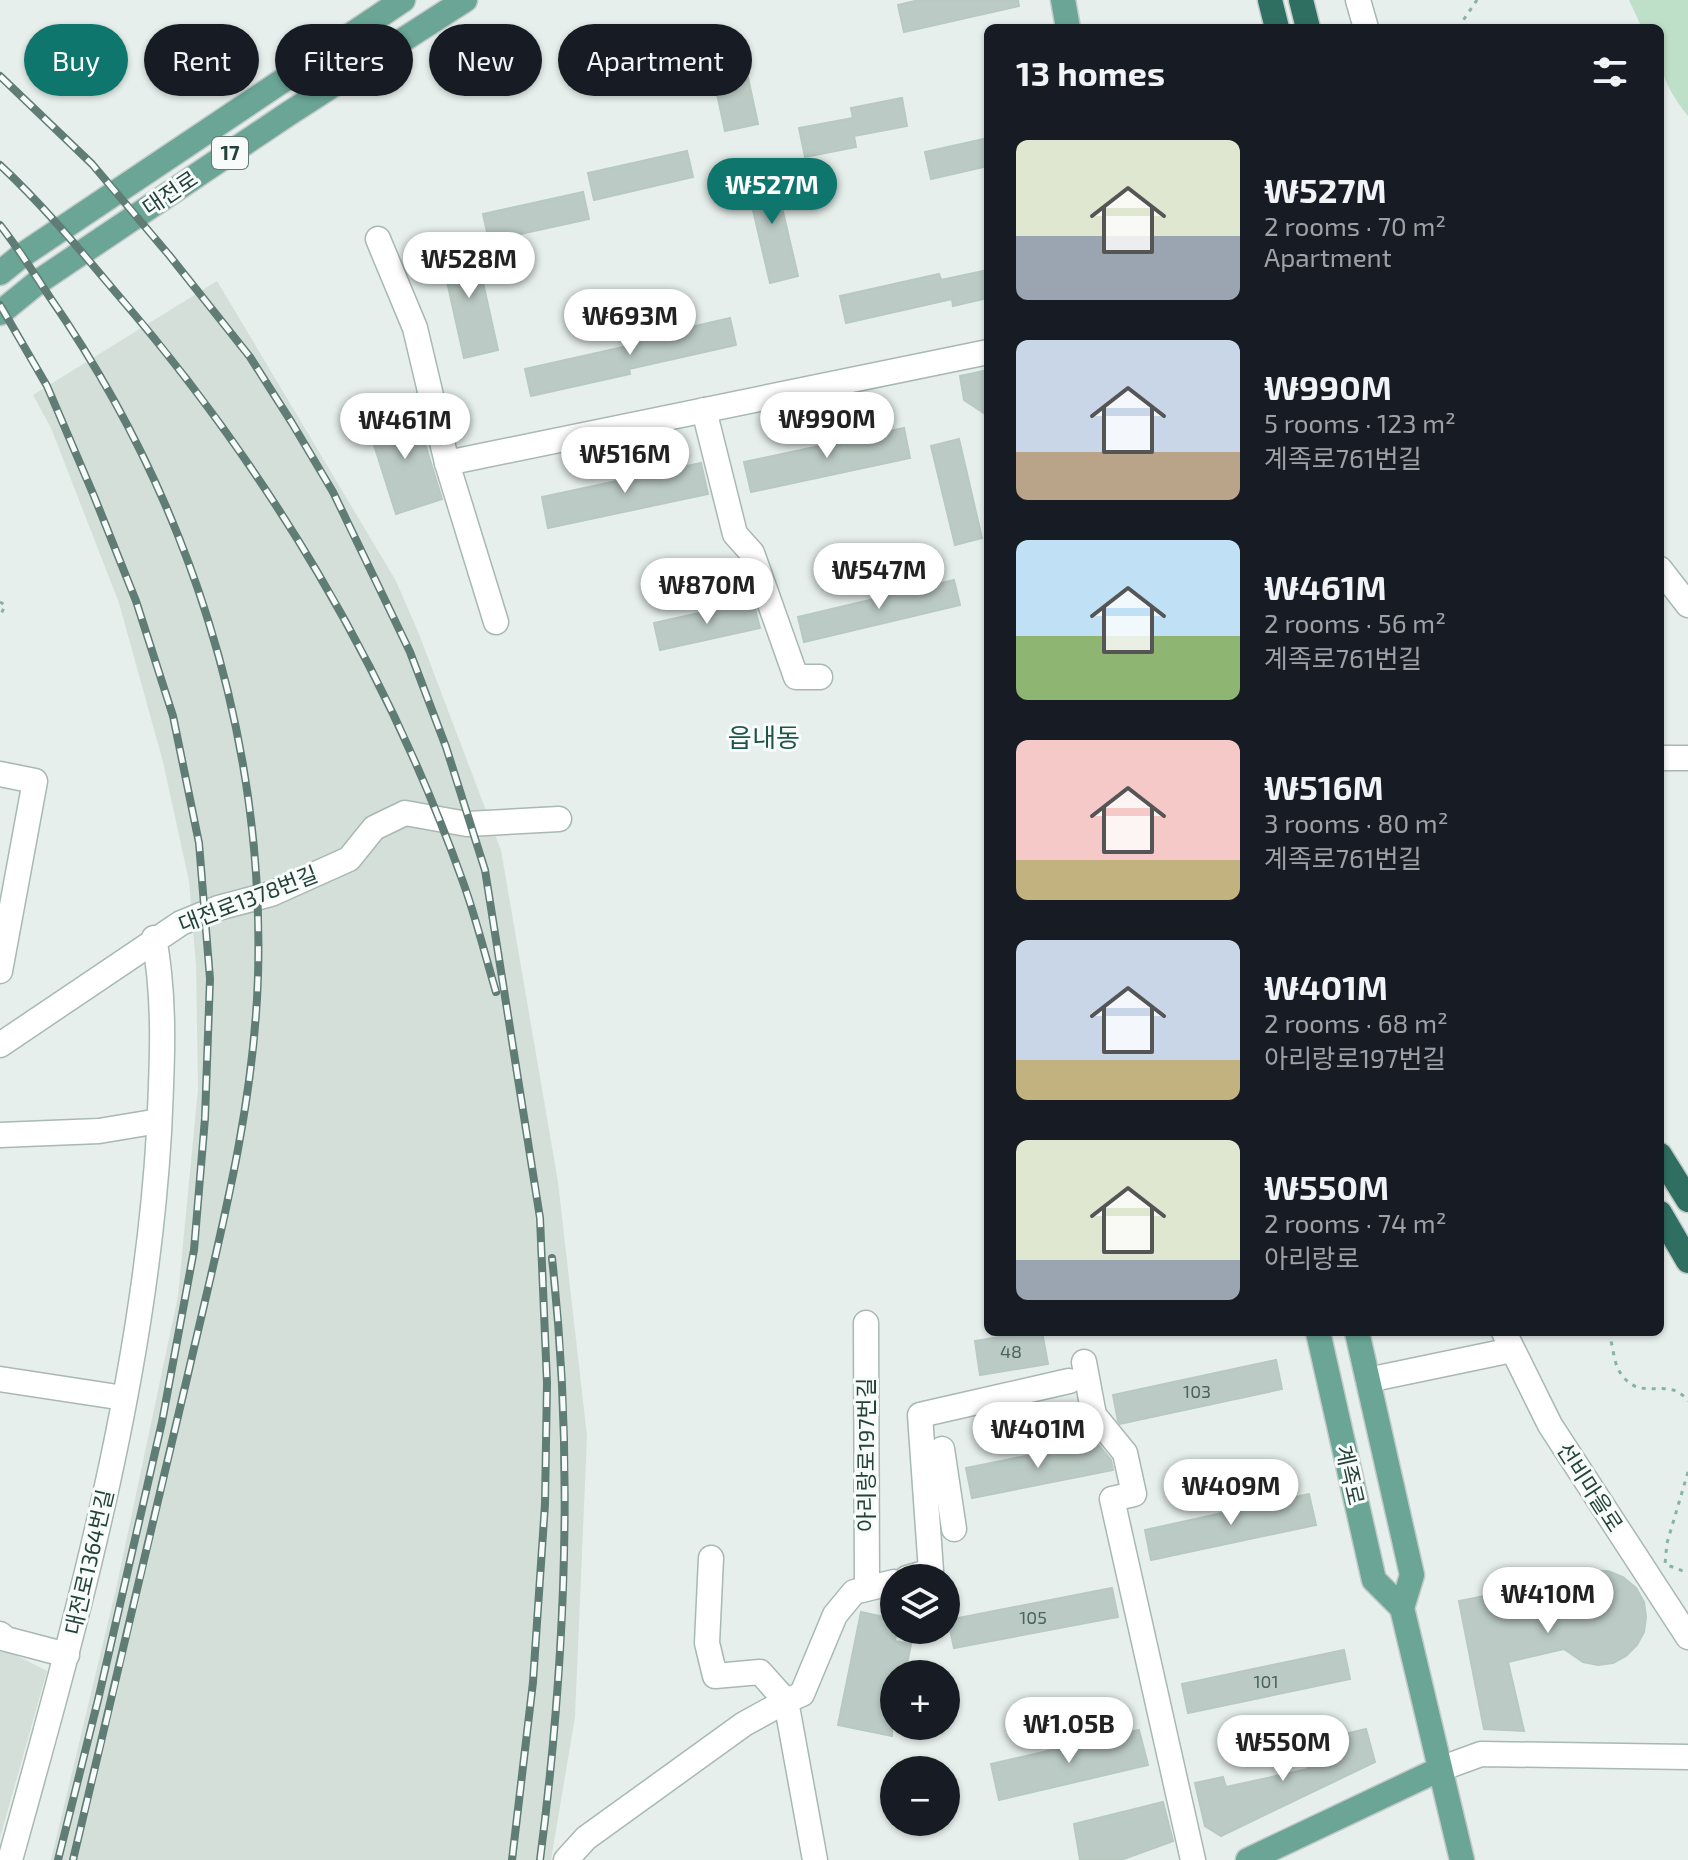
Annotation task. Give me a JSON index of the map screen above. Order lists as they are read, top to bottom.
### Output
{
  "streets": {
    "main road": ["17", "대전로", "계족로"],
    "street": [
      "대전로1378번길",
      "아리랑로197번길",
      "선비마을로",
      "대전로1364번길"
    ]
  },
  "crossings": [
    ["대전로1378번길", "대전로1364번길"]
  ],
  "districts": ["읍내동"],
  "house_numbers": [
    "48",
    "103",
    "105",
    "101"
  ],
  "page": {
    "chip": [
      "Buy",
      "Rent",
      "Filters",
      "New",
      "Apartment"
    ],
    "heading": "13 homes",
    "list": [
      {
        "name": "₩527M",
        "note": "2 rooms · 70 m² · Apartment"
      },
      {
        "name": "₩990M",
        "note": "5 rooms · 123 m² · 계족로761번길"
      },
      {
        "name": "₩461M",
        "note": "2 rooms · 56 m² · 계족로761번길"
      },
      {
        "name": "₩516M",
        "note": "3 rooms · 80 m² · 계족로761번길"
      },
      {
        "name": "₩401M",
        "note": "2 rooms · 68 m² · 아리랑로197번길"
      },
      {
        "name": "₩550M",
        "note": "2 rooms · 74 m² · 아리랑로"
      }
    ],
    "price": [
      "₩527M",
      "₩528M",
      "₩693M",
      "₩990M",
      "₩461M",
      "₩516M",
      "₩547M",
      "₩870M",
      "₩401M",
      "₩409M",
      "₩410M",
      "₩1.05B",
      "₩550M"
    ],
    "map_buttons": ["+", "−"]
  }
}
